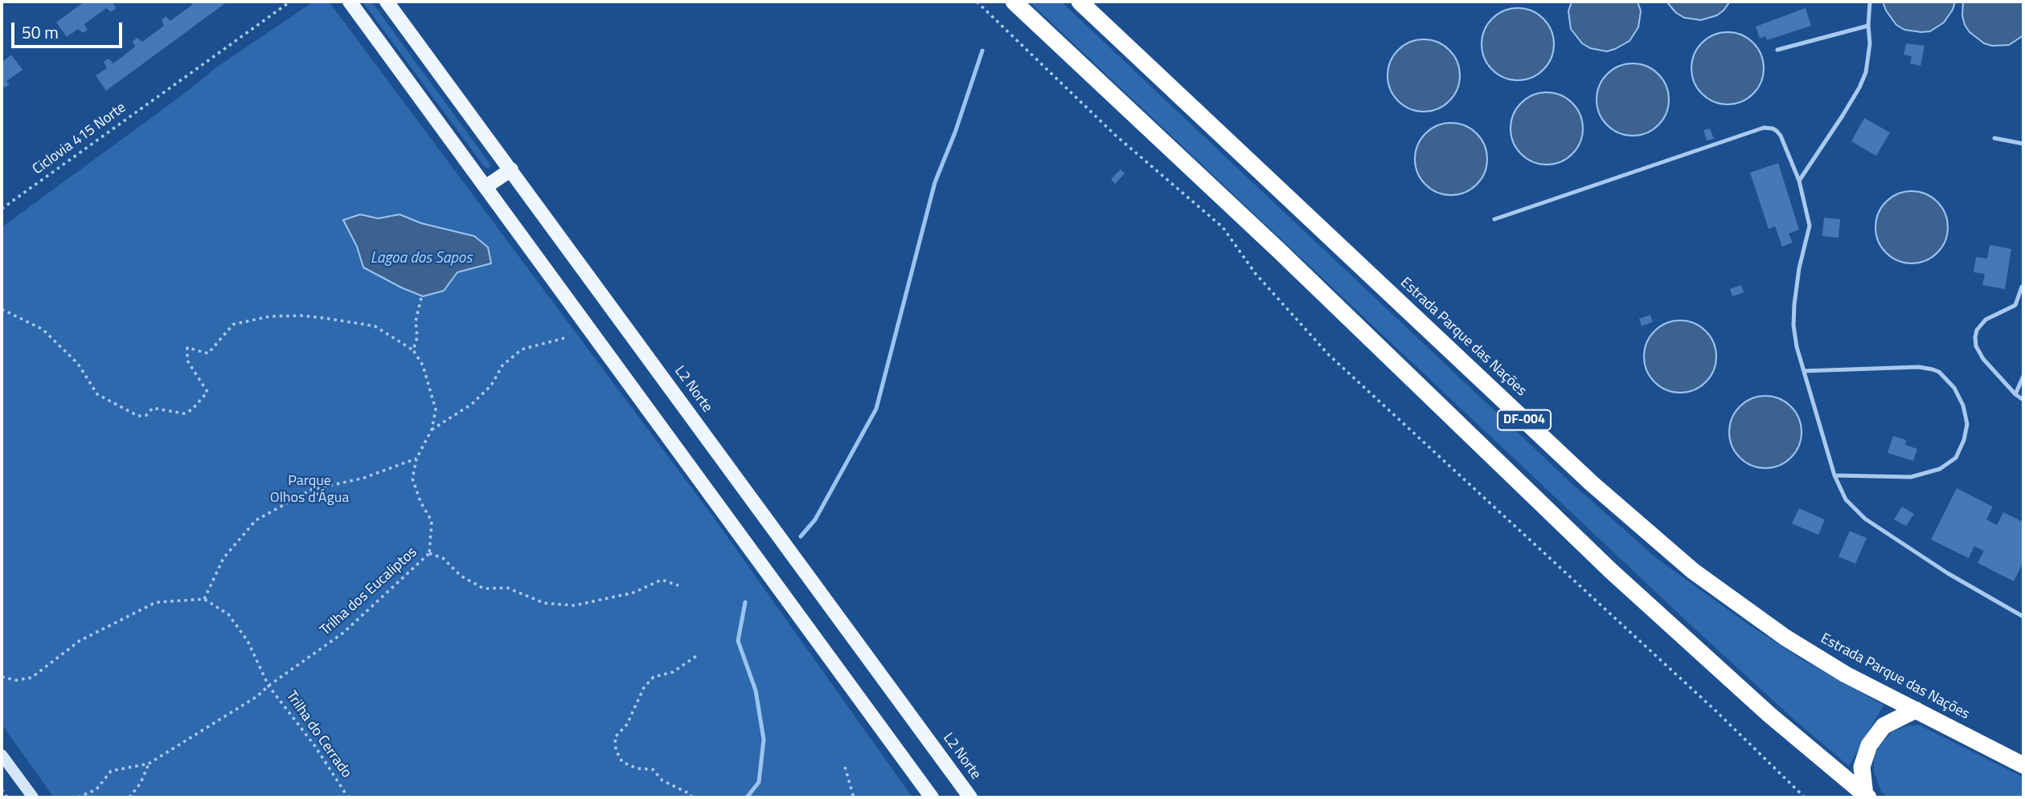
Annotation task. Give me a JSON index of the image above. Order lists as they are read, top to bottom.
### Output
{
  "streets": {
    "highway": ["Estrada Parque das Nações", "DF-004"],
    "main road": ["L2 Norte"],
    "path": ["Ciclovia 415 Norte", "Trilha dos Eucaliptos", "Trilha do Cerrado"]
  },
  "crossings": [
    ["Trilha dos Eucaliptos", "Trilha do Cerrado"]
  ],
  "water": ["Lagoa dos Sapos"],
  "parks": ["Parque Olhos d'Água"],
  "scale_bar": "50 m"
}
